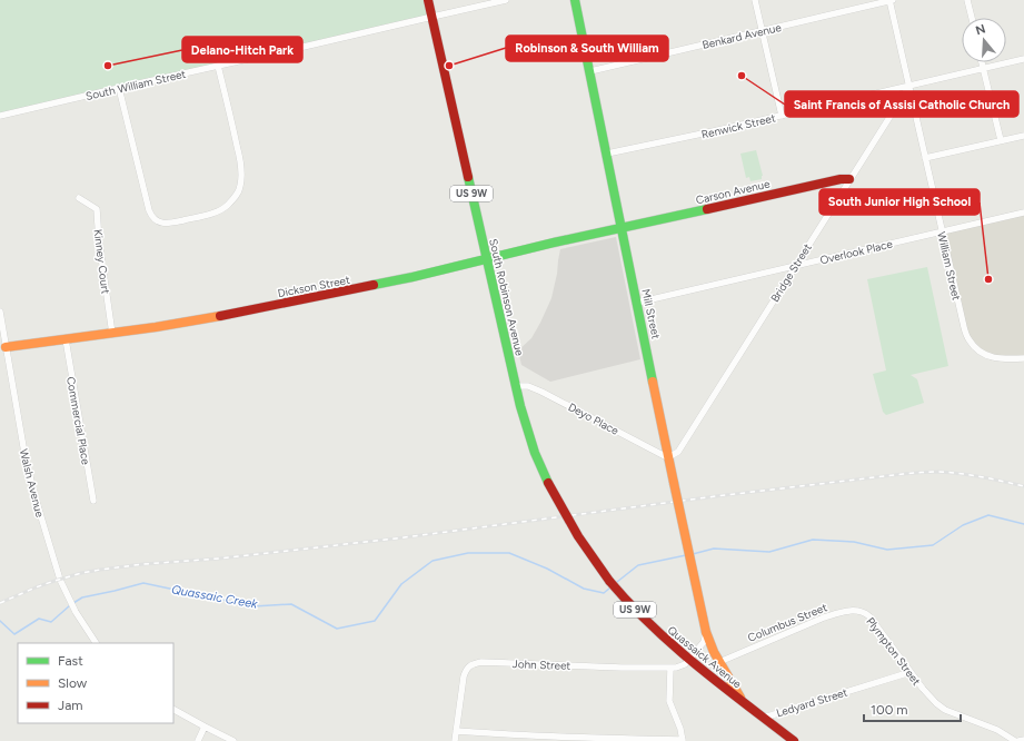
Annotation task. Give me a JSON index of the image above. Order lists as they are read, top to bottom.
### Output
{
  "streets": {
    "main road": [
      "Carson Avenue",
      "US 9W",
      "Dickson Street",
      "South Robinson Avenue",
      "Mill Street",
      "Quassaick Avenue"
    ],
    "street": [
      "Benkard Avenue",
      "South William Street",
      "Renwick Street",
      "Overlook Place",
      "Kinney Court",
      "William Street",
      "Bridge Street",
      "Deyo Place",
      "Commercial Place",
      "Walsh Avenue",
      "Columbus Street",
      "Plympton Street",
      "John Street",
      "Ledyard Street"
    ]
  },
  "crossings": [
    ["Benkard Avenue", "William Street"],
    ["Benkard Avenue", "Mill Street"],
    ["South William Street", "South Robinson Avenue"],
    ["Renwick Street", "William Street"],
    ["Renwick Street", "Bridge Street"],
    ["Renwick Street", "Mill Street"],
    ["Carson Avenue", "Bridge Street"],
    ["Carson Avenue", "Dickson Street"],
    ["Carson Avenue", "Mill Street"],
    ["Overlook Place", "William Street"],
    ["Overlook Place", "Bridge Street"],
    ["Overlook Place", "Mill Street"],
    ["Kinney Court", "Dickson Street"],
    ["William Street", "Bridge Street"],
    ["Bridge Street", "Mill Street"],
    ["Bridge Street", "Deyo Place"],
    ["Dickson Street", "South Robinson Avenue"],
    ["Dickson Street", "Mill Street"],
    ["Dickson Street", "Commercial Place"],
    ["Dickson Street", "Walsh Avenue"],
    ["South Robinson Avenue", "Deyo Place"],
    ["South Robinson Avenue", "Quassaick Avenue"],
    ["Mill Street", "Deyo Place"],
    ["Columbus Street", "Plympton Street"],
    ["Plympton Street", "Ledyard Street"],
    ["Quassaick Avenue", "John Street"],
    ["Quassaick Avenue", "Ledyard Street"]
  ],
  "water": ["Quassaic Creek"],
  "places": [
    "Delano-Hitch Park",
    "Robinson & South William",
    "Saint Francis of Assisi Catholic Church",
    "South Junior High School"
  ],
  "legend": ["Fast", "Slow", "Jam"],
  "scale_bar": "100 m",
  "north": "top"
}
